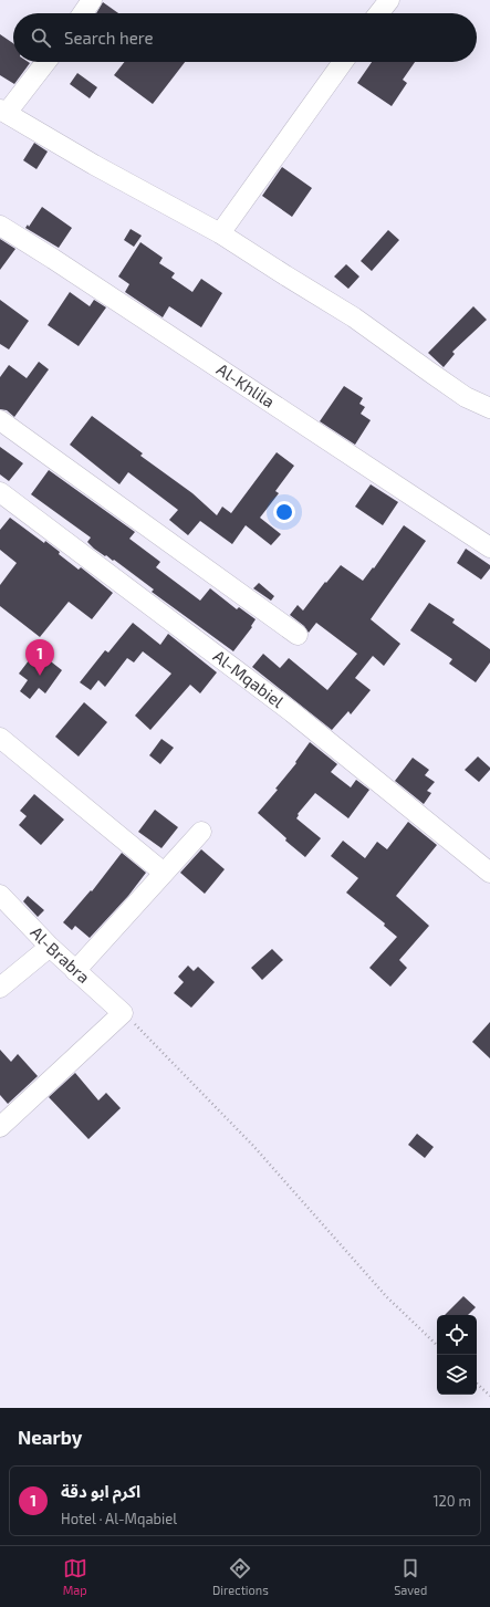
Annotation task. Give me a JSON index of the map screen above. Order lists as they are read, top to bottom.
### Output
{
  "streets": {
    "street": ["Al-Khlila", "Al-Mqabiel", "Al-Brabra"]
  },
  "page": {
    "search": "Search here",
    "pins": "1",
    "heading": "Nearby",
    "list": [
      {
        "mark": "1",
        "name": "اكرم ابو دقة",
        "note": "Hotel · Al-Mqabiel",
        "value": "120 m"
      }
    ],
    "nav": ["Map", "Directions", "Saved"]
  }
}
